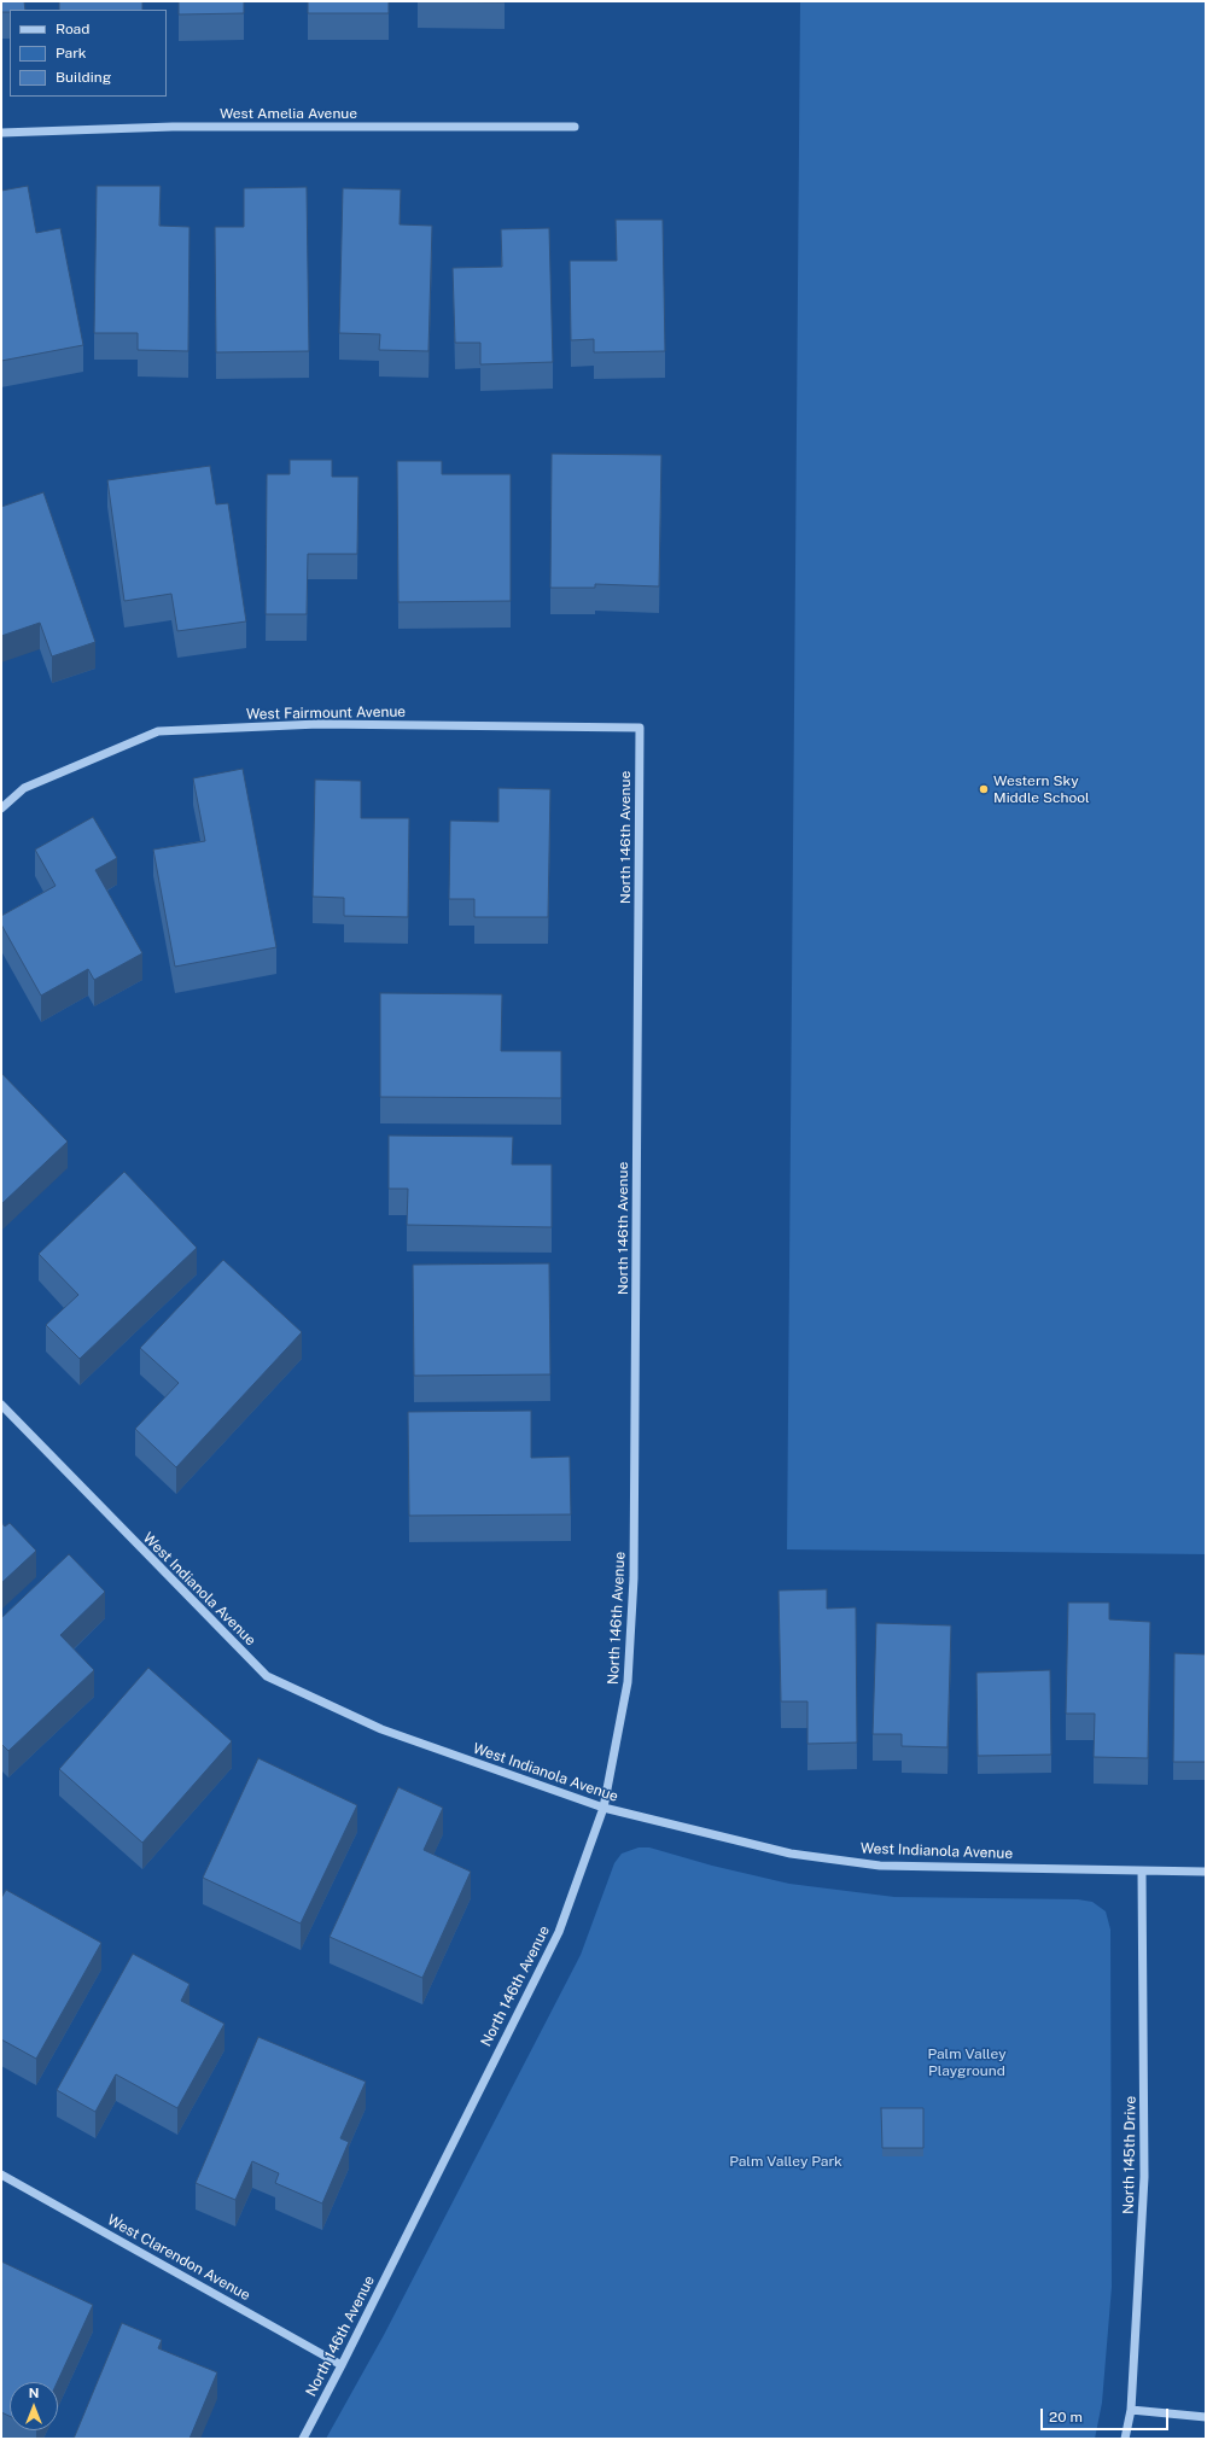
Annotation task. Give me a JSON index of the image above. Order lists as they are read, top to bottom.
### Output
{
  "streets": {
    "street": [
      "West Amelia Avenue",
      "West Fairmount Avenue",
      "North 146th Avenue",
      "West Indianola Avenue",
      "North 145th Drive",
      "West Clarendon Avenue"
    ]
  },
  "crossings": [
    ["West Fairmount Avenue", "North 146th Avenue"],
    ["North 146th Avenue", "West Indianola Avenue"],
    ["North 146th Avenue", "West Clarendon Avenue"],
    ["West Indianola Avenue", "North 145th Drive"]
  ],
  "parks": ["Palm Valley Playground", "Palm Valley Park"],
  "places": ["Western Sky Middle School"],
  "legend": ["Road", "Park", "Building"],
  "scale_bar": "20 m",
  "north": "top"
}
